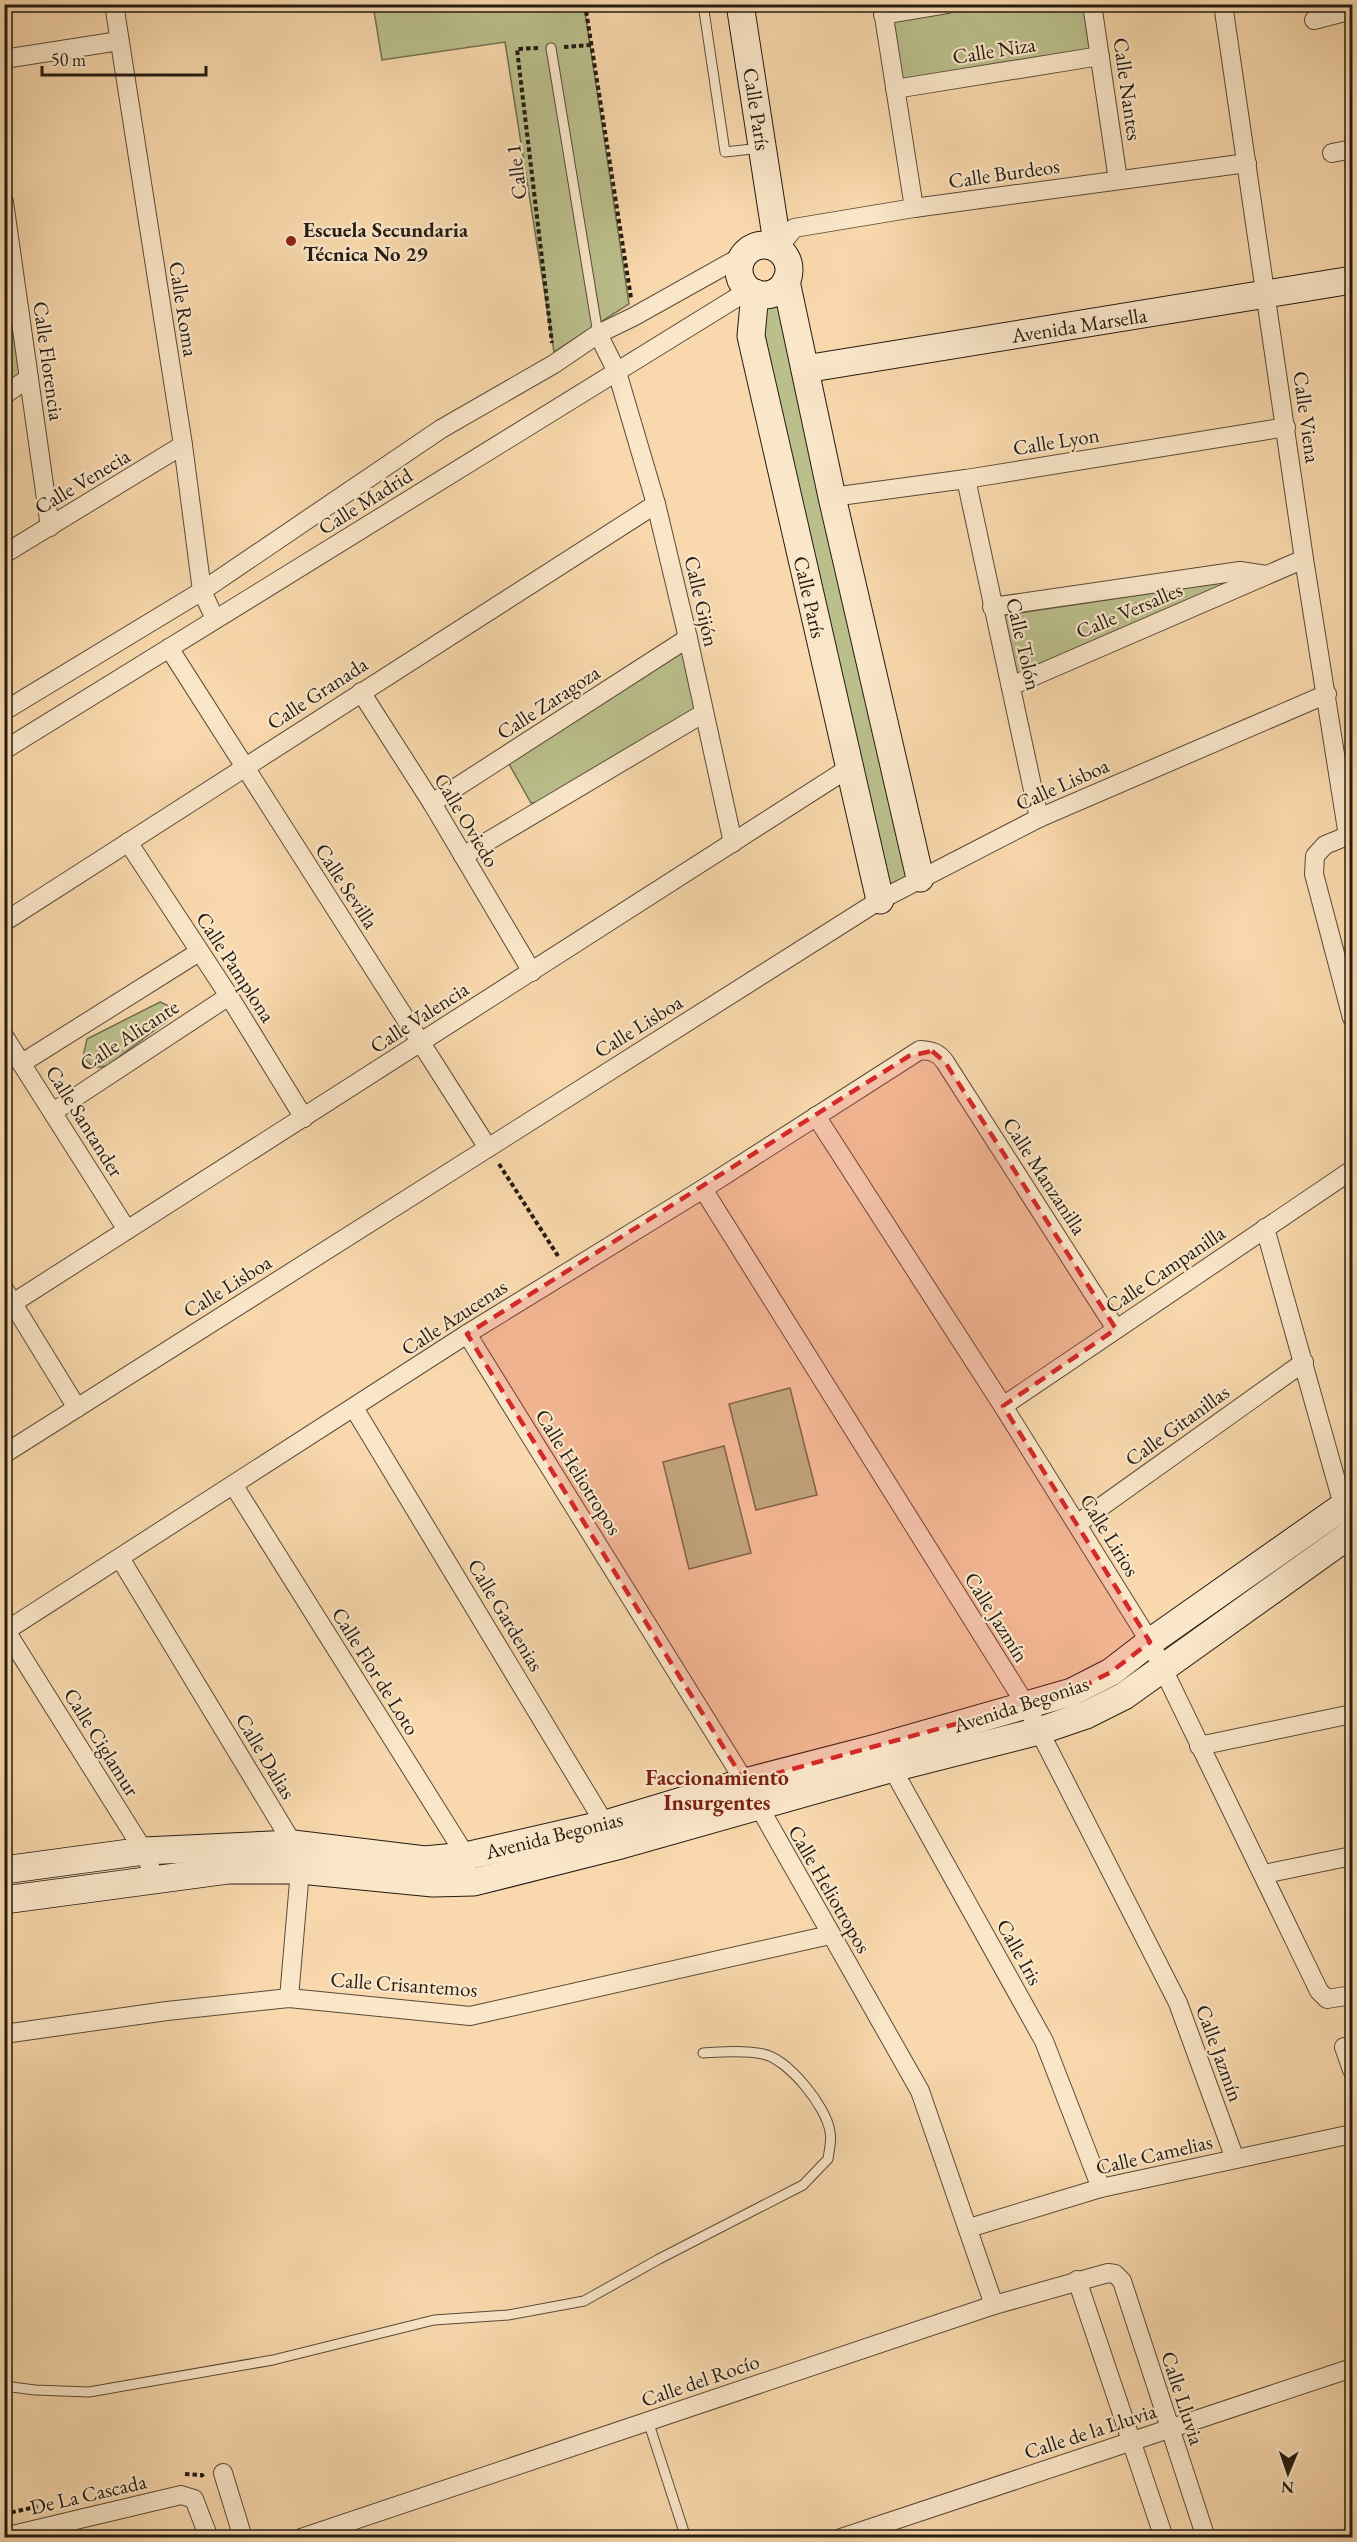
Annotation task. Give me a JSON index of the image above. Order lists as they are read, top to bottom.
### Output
{
  "streets": {
    "street": [
      "Calle Niza",
      "Calle Nantes",
      "Calle París",
      "Calle Burdeos",
      "Calle Roma",
      "Avenida Marsella",
      "Calle Florencia",
      "Calle Viena",
      "Calle Lyon",
      "Calle Venecia",
      "Calle Madrid",
      "Calle Gijón",
      "Calle Versalles",
      "Calle Tolón",
      "Calle Granada",
      "Calle Zaragoza",
      "Calle Lisboa",
      "Calle Oviedo",
      "Calle Sevilla",
      "Calle Pamplona",
      "Calle Valencia",
      "Calle Alicante",
      "Calle Santander",
      "Calle Manzanilla",
      "Calle Campanilla",
      "Calle Azucenas",
      "Calle Gitanillas",
      "Calle Heliotropos",
      "Calle Lirios",
      "Calle Gardenias",
      "Calle Jazmín",
      "Calle Flor de Loto",
      "Avenida Begonias",
      "Calle Ciglamur",
      "Calle Dalias",
      "Calle Iris",
      "Calle Crisantemos",
      "Calle Camelias",
      "Calle del Rocío",
      "Calle Lluvia",
      "Calle de la Lluvia",
      "De La Cascada"
    ],
    "path": ["Calle 1"]
  },
  "crossings": [
    ["Calle Niza", "Calle Nantes"],
    ["Calle Nantes", "Calle Burdeos"],
    ["Calle París", "Calle Burdeos"],
    ["Calle París", "Avenida Marsella"],
    ["Calle París", "Calle Lyon"],
    ["Calle París", "Calle Madrid"],
    ["Calle París", "Calle Lisboa"],
    ["Calle París", "Calle Valencia"],
    ["Calle 1", "Calle Madrid"],
    ["Calle Burdeos", "Calle Viena"],
    ["Calle Burdeos", "Calle Madrid"],
    ["Calle Roma", "Calle Venecia"],
    ["Calle Roma", "Calle Madrid"],
    ["Avenida Marsella", "Calle Viena"],
    ["Calle Florencia", "Calle Venecia"],
    ["Calle Viena", "Calle Lyon"],
    ["Calle Viena", "Calle Versalles"],
    ["Calle Viena", "Calle Lisboa"],
    ["Calle Lyon", "Calle Tolón"],
    ["Calle Madrid", "Calle Gijón"],
    ["Calle Madrid", "Calle Sevilla"],
    ["Calle Gijón", "Calle Granada"],
    ["Calle Gijón", "Calle Zaragoza"],
    ["Calle Gijón", "Calle Valencia"],
    ["Calle Versalles", "Calle Tolón"],
    ["Calle Tolón", "Calle Lisboa"],
    ["Calle Granada", "Calle Oviedo"],
    ["Calle Granada", "Calle Sevilla"],
    ["Calle Granada", "Calle Pamplona"],
    ["Calle Zaragoza", "Calle Oviedo"],
    ["Calle Lisboa", "Calle Sevilla"],
    ["Calle Oviedo", "Calle Valencia"],
    ["Calle Sevilla", "Calle Valencia"],
    ["Calle Pamplona", "Calle Valencia"],
    ["Calle Pamplona", "Calle Alicante"],
    ["Calle Valencia", "Calle Santander"],
    ["Calle Alicante", "Calle Santander"],
    ["Calle Manzanilla", "Calle Campanilla"],
    ["Calle Manzanilla", "Calle Azucenas"],
    ["Calle Campanilla", "Calle Lirios"],
    ["Calle Azucenas", "Calle Heliotropos"],
    ["Calle Azucenas", "Calle Lirios"],
    ["Calle Azucenas", "Calle Gardenias"],
    ["Calle Azucenas", "Calle Jazmín"],
    ["Calle Azucenas", "Calle Flor de Loto"],
    ["Calle Azucenas", "Calle Ciglamur"],
    ["Calle Azucenas", "Calle Dalias"],
    ["Calle Gitanillas", "Calle Lirios"],
    ["Calle Heliotropos", "Avenida Begonias"],
    ["Calle Heliotropos", "Calle Crisantemos"],
    ["Calle Heliotropos", "Calle Camelias"],
    ["Calle Heliotropos", "Calle del Rocío"],
    ["Calle Lirios", "Avenida Begonias"],
    ["Calle Gardenias", "Avenida Begonias"],
    ["Calle Jazmín", "Avenida Begonias"],
    ["Calle Jazmín", "Calle Camelias"],
    ["Calle Flor de Loto", "Avenida Begonias"],
    ["Avenida Begonias", "Calle Ciglamur"],
    ["Avenida Begonias", "Calle Dalias"],
    ["Avenida Begonias", "Calle Iris"],
    ["Calle Dalias", "Calle Crisantemos"],
    ["Calle Iris", "Calle Camelias"],
    ["Calle del Rocío", "Calle Lluvia"],
    ["Calle Lluvia", "Calle de la Lluvia"]
  ],
  "districts": ["Faccionamiento Insurgentes"],
  "places": ["Escuela Secundaria Técnica No 29"],
  "scale_bar": "50 m",
  "north": "bottom"
}
